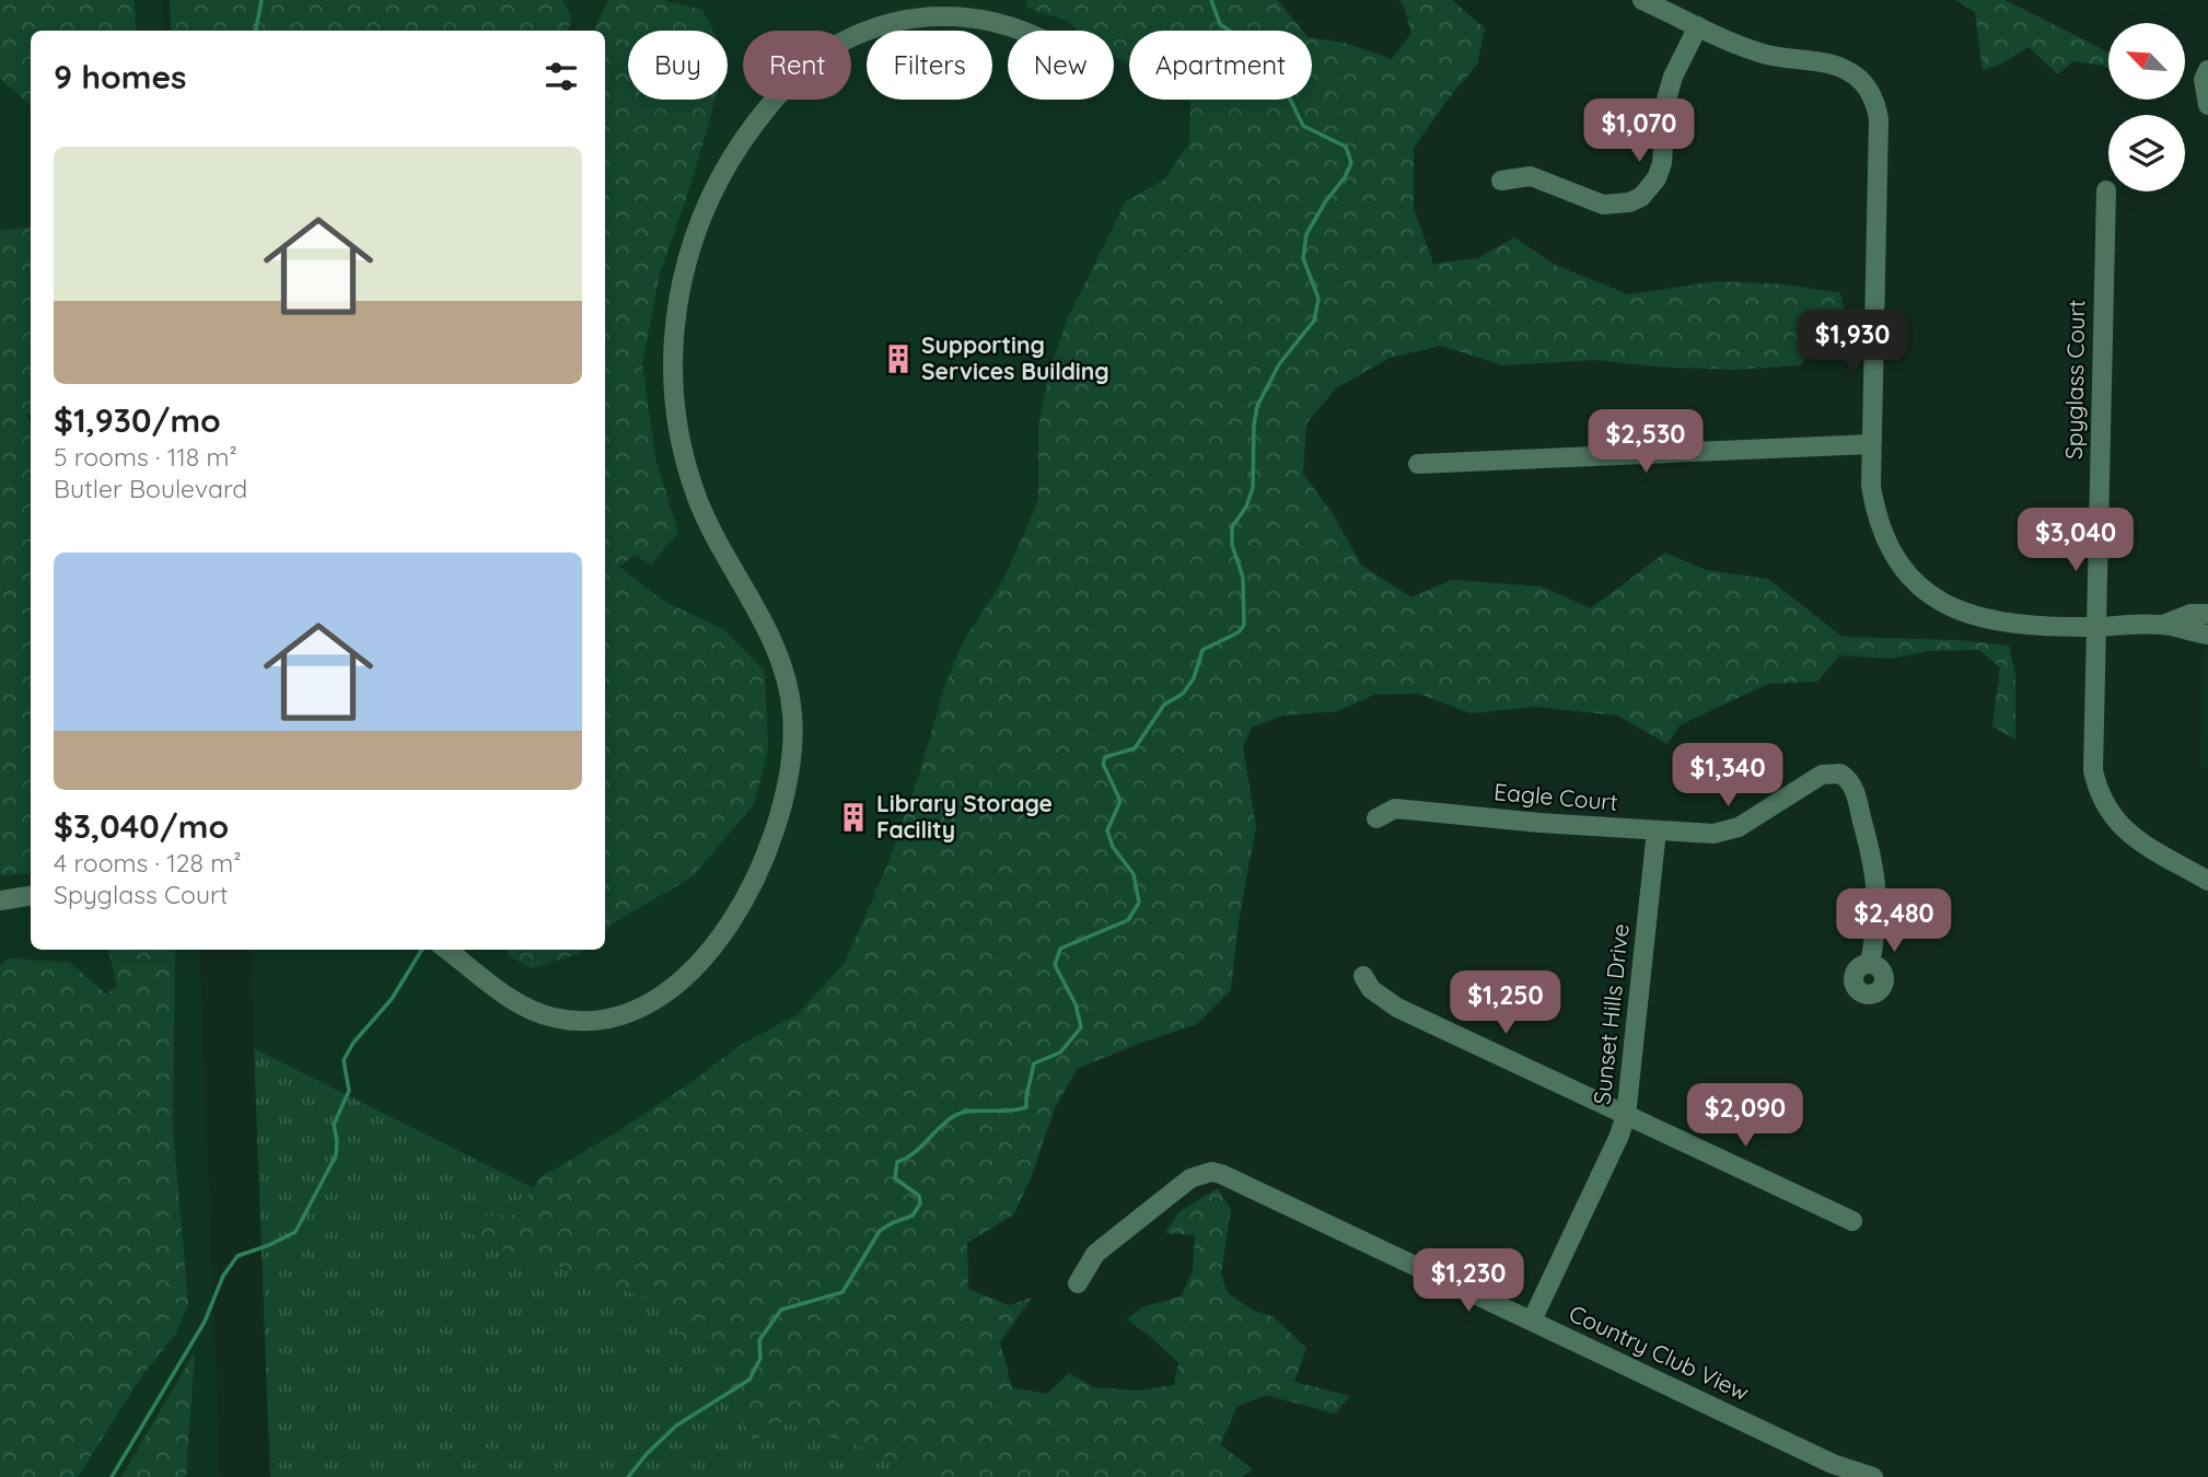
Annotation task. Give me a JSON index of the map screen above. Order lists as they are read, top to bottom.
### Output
{
  "streets": {
    "street": [
      "Spyglass Court",
      "Eagle Court",
      "Sunset Hills Drive",
      "Country Club View"
    ]
  },
  "crossings": [
    ["Eagle Court", "Sunset Hills Drive"],
    ["Sunset Hills Drive", "Country Club View"]
  ],
  "places": {
    "building": ["Supporting Services Building", "Library Storage Facility"]
  },
  "north": "top left",
  "page": {
    "chip": [
      "Buy",
      "Rent",
      "Filters",
      "New",
      "Apartment"
    ],
    "heading": "9 homes",
    "price": [
      "$1,070",
      "$1,930",
      "$2,530",
      "$3,040",
      "$1,340",
      "$2,480",
      "$1,250",
      "$2,090",
      "$1,230"
    ],
    "list": [
      {
        "name": "$1,930/mo",
        "note": "5 rooms · 118 m² · Butler Boulevard"
      },
      {
        "name": "$3,040/mo",
        "note": "4 rooms · 128 m² · Spyglass Court"
      }
    ]
  }
}
